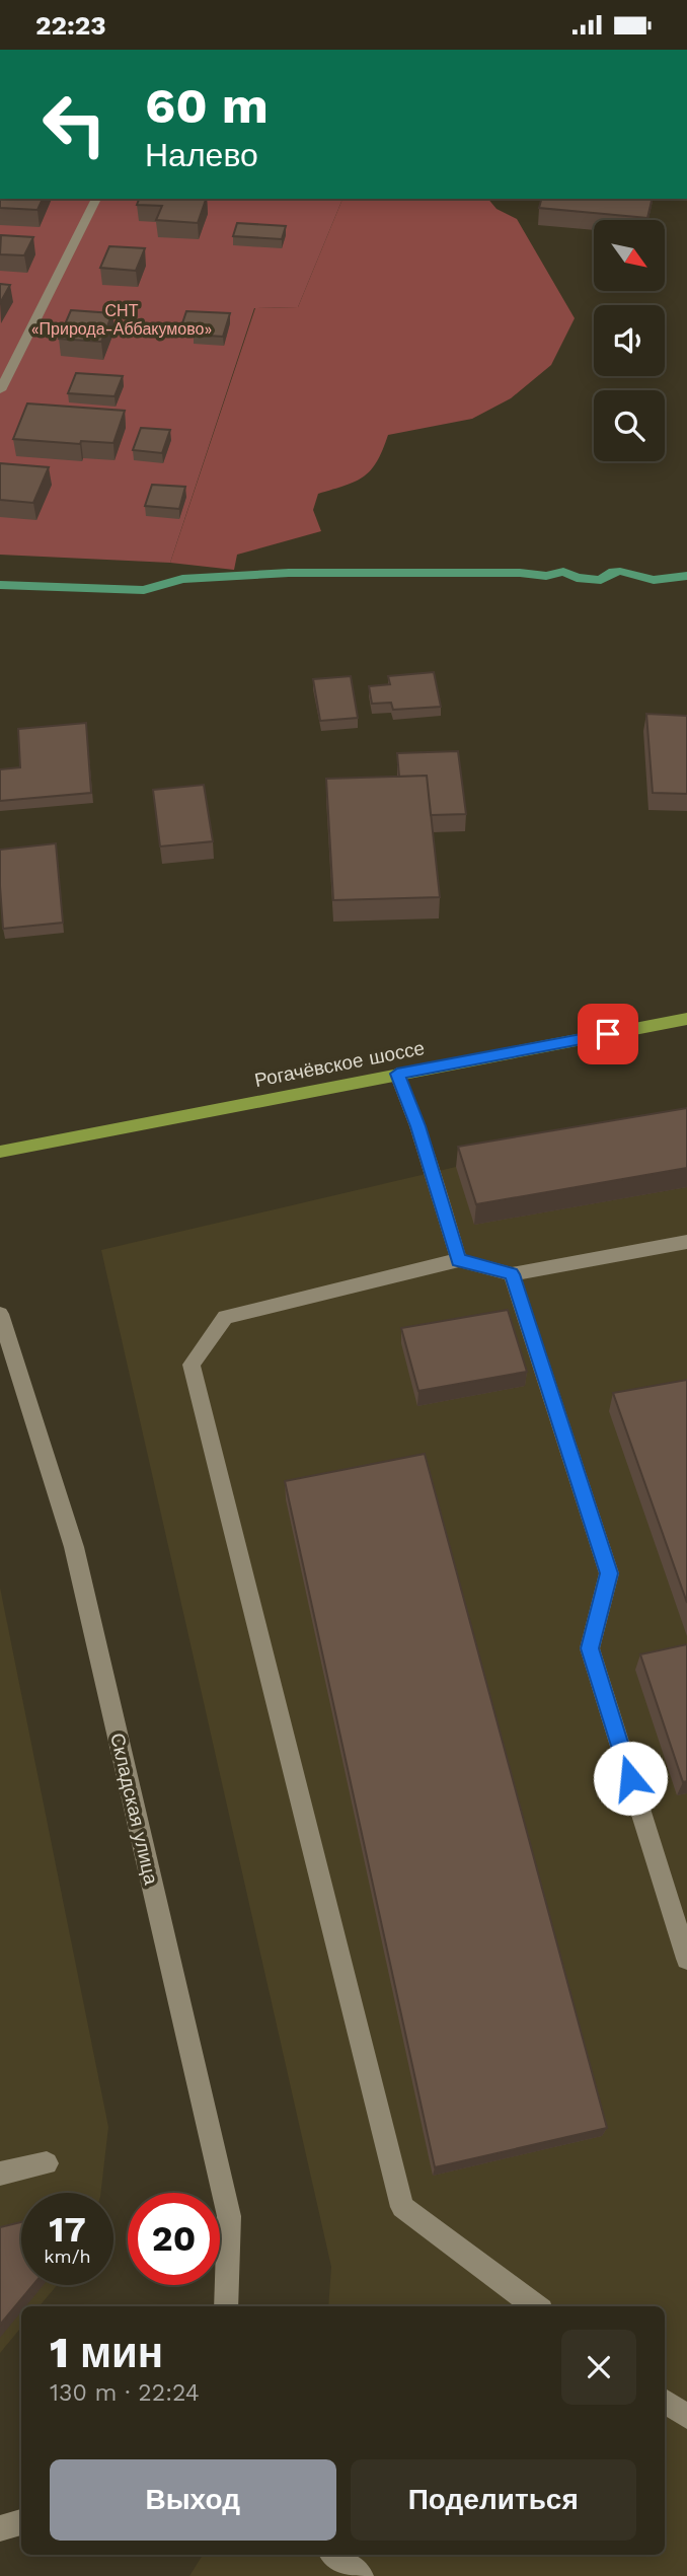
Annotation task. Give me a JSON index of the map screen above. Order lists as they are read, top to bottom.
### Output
{
  "streets": {
    "main road": ["Рогачёвское шоссе"],
    "street": ["Складская улица"]
  },
  "parks": ["СНТ «Природа-Аббакумово»"],
  "north": "bottom right",
  "page": {
    "status": "22:23",
    "turn": ["60 m", "Налево"],
    "speed": "17 km/h",
    "limit": "20",
    "heading": ["1 мин", "130 m · 22:24"],
    "buttons": ["Выход", "Поделиться"]
  }
}
